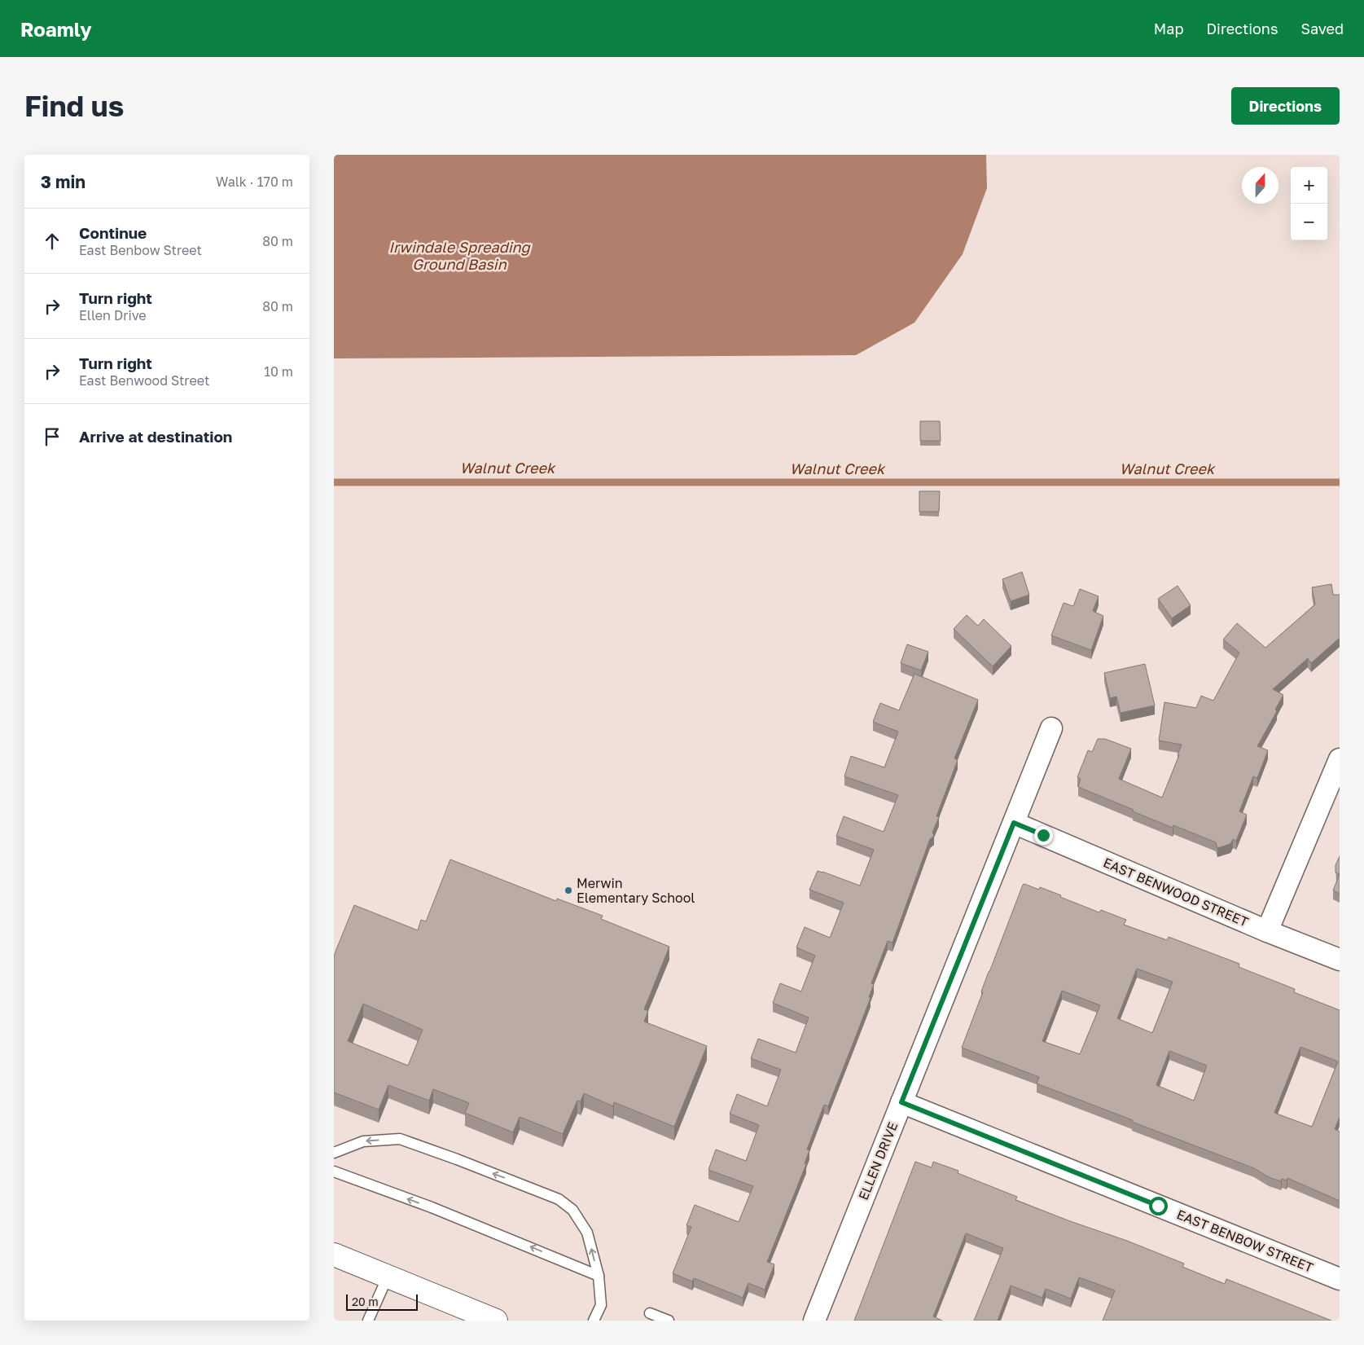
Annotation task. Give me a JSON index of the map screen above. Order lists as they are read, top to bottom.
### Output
{
  "streets": {
    "street": ["EAST BENWOOD STREET", "ELLEN DRIVE", "EAST BENBOW STREET"]
  },
  "crossings": [
    ["EAST BENWOOD STREET", "ELLEN DRIVE"],
    ["ELLEN DRIVE", "EAST BENBOW STREET"]
  ],
  "water": ["Irwindale Spreading Ground Basin", "Walnut Creek"],
  "places": ["Merwin Elementary School"],
  "scale_bar": "20 m",
  "north": "top",
  "page": {
    "header": "Roamly",
    "nav": ["Map", "Directions", "Saved"],
    "buttons": "Directions",
    "title": "Find us",
    "heading": ["3 min", "Walk · 170 m"],
    "map_buttons": ["+", "−"],
    "list": [
      ["Continue", "East Benbow Street", "80 m"],
      ["Turn right", "Ellen Drive", "80 m"],
      ["Turn right", "East Benwood Street", "10 m"],
      "Arrive at destination"
    ],
    "scale": "20 m"
  }
}
